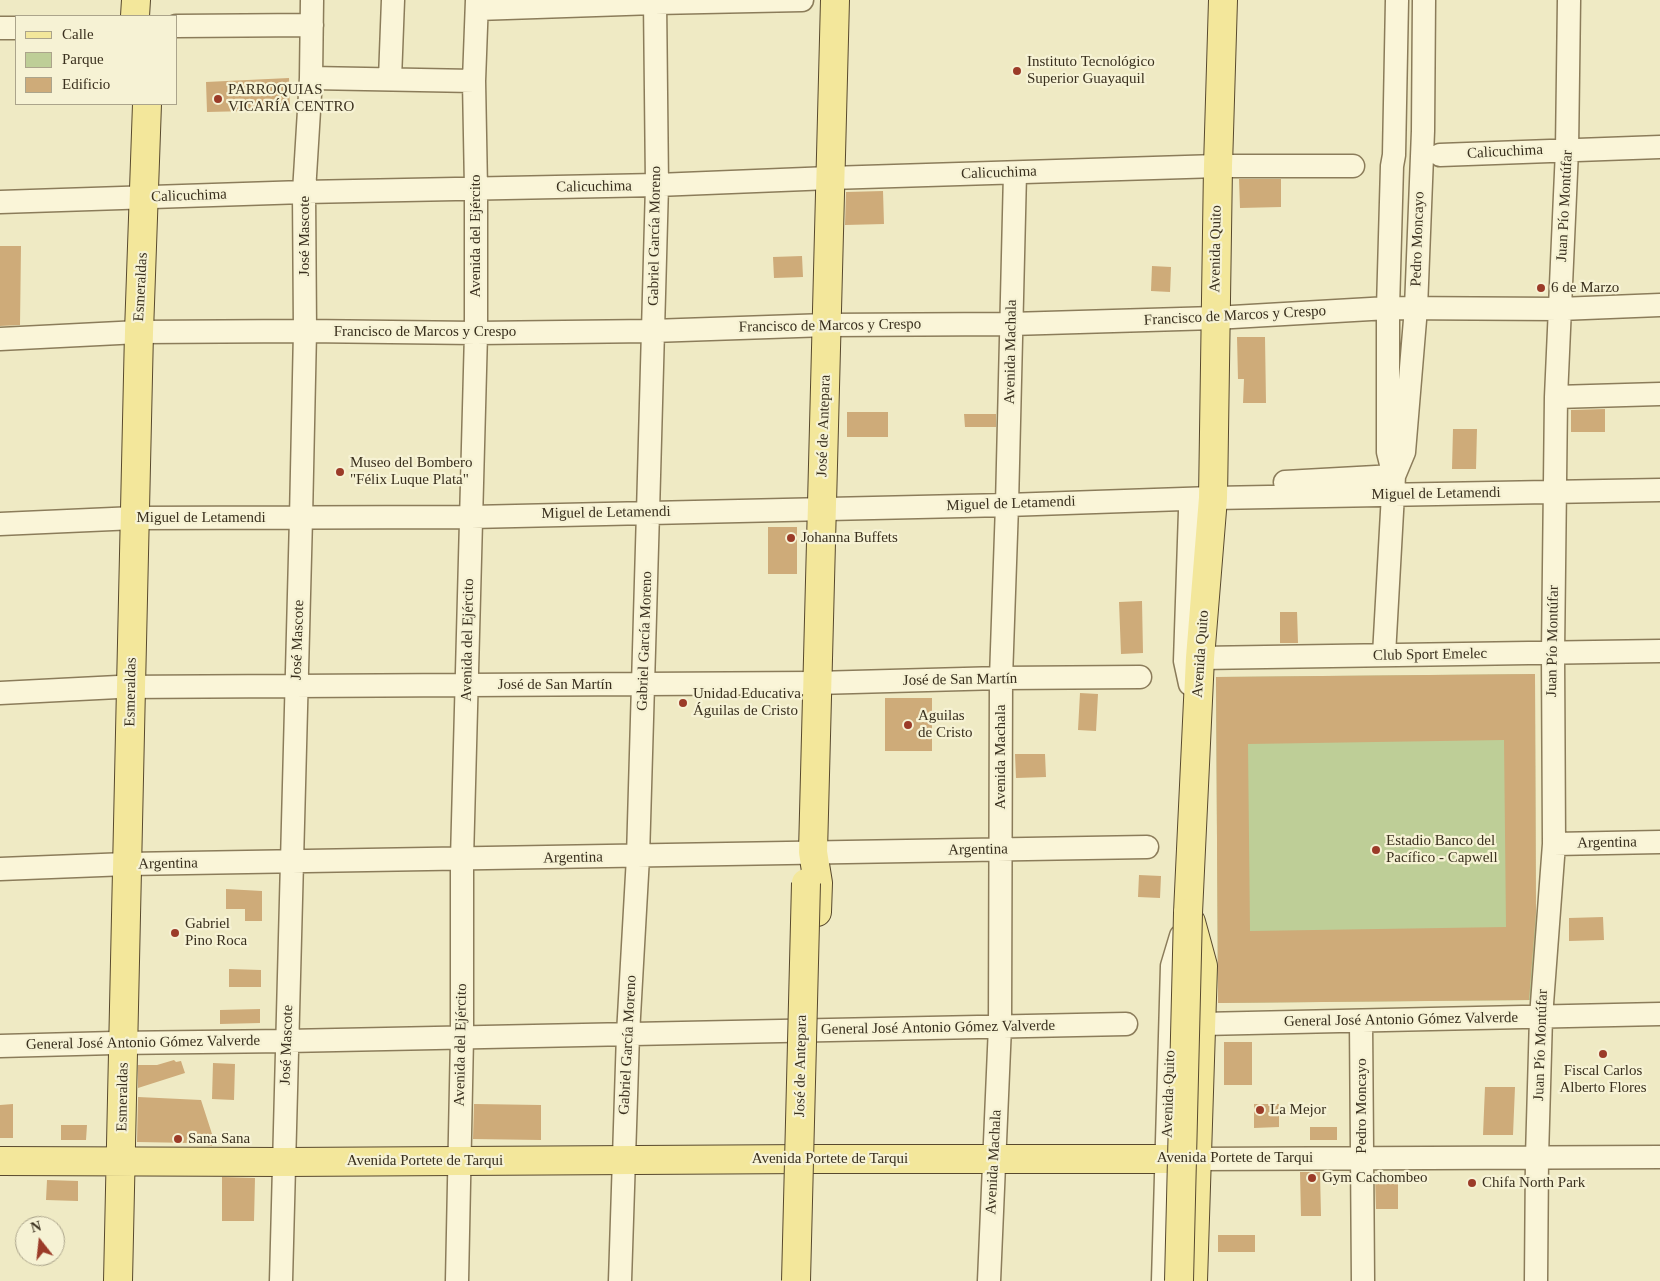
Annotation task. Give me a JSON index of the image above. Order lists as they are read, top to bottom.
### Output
{
  "streets": {
    "main road": [
      "Avenida Quito",
      "Esmeraldas",
      "José de Antepara",
      "Avenida Portete de Tarqui"
    ],
    "street": [
      "Calicuchima",
      "Juan Pío Montúfar",
      "José Mascote",
      "Avenida del Ejército",
      "Gabriel García Moreno",
      "Pedro Moncayo",
      "Francisco de Marcos y Crespo",
      "Avenida Machala",
      "Miguel de Letamendi",
      "Club Sport Emelec",
      "José de San Martín",
      "Argentina",
      "General José Antonio Gómez Valverde"
    ]
  },
  "crossings": [
    ["Calicuchima", "Juan Pío Montúfar"],
    ["Calicuchima", "José Mascote"],
    ["Calicuchima", "Avenida del Ejército"],
    ["Calicuchima", "Gabriel García Moreno"],
    ["Calicuchima", "Avenida Quito"],
    ["Calicuchima", "Esmeraldas"],
    ["Calicuchima", "Avenida Machala"],
    ["Calicuchima", "José de Antepara"],
    ["Juan Pío Montúfar", "Francisco de Marcos y Crespo"],
    ["Juan Pío Montúfar", "Miguel de Letamendi"],
    ["Juan Pío Montúfar", "Club Sport Emelec"],
    ["Juan Pío Montúfar", "Argentina"],
    ["Juan Pío Montúfar", "General José Antonio Gómez Valverde"],
    ["Juan Pío Montúfar", "Avenida Portete de Tarqui"],
    ["José Mascote", "Francisco de Marcos y Crespo"],
    ["José Mascote", "Miguel de Letamendi"],
    ["José Mascote", "José de San Martín"],
    ["José Mascote", "Argentina"],
    ["José Mascote", "General José Antonio Gómez Valverde"],
    ["José Mascote", "Avenida Portete de Tarqui"],
    ["Avenida del Ejército", "Francisco de Marcos y Crespo"],
    ["Avenida del Ejército", "Miguel de Letamendi"],
    ["Avenida del Ejército", "José de San Martín"],
    ["Avenida del Ejército", "Argentina"],
    ["Avenida del Ejército", "General José Antonio Gómez Valverde"],
    ["Avenida del Ejército", "Avenida Portete de Tarqui"],
    ["Gabriel García Moreno", "Francisco de Marcos y Crespo"],
    ["Gabriel García Moreno", "Miguel de Letamendi"],
    ["Gabriel García Moreno", "José de San Martín"],
    ["Gabriel García Moreno", "Argentina"],
    ["Gabriel García Moreno", "General José Antonio Gómez Valverde"],
    ["Gabriel García Moreno", "Avenida Portete de Tarqui"],
    ["Pedro Moncayo", "Francisco de Marcos y Crespo"],
    ["Pedro Moncayo", "Miguel de Letamendi"],
    ["Pedro Moncayo", "Club Sport Emelec"],
    ["Pedro Moncayo", "General José Antonio Gómez Valverde"],
    ["Pedro Moncayo", "Avenida Portete de Tarqui"],
    ["Avenida Quito", "Francisco de Marcos y Crespo"],
    ["Avenida Quito", "Miguel de Letamendi"],
    ["Avenida Quito", "Club Sport Emelec"],
    ["Avenida Quito", "General José Antonio Gómez Valverde"],
    ["Avenida Quito", "Avenida Portete de Tarqui"],
    ["Esmeraldas", "Francisco de Marcos y Crespo"],
    ["Esmeraldas", "Miguel de Letamendi"],
    ["Esmeraldas", "José de San Martín"],
    ["Esmeraldas", "Argentina"],
    ["Esmeraldas", "General José Antonio Gómez Valverde"],
    ["Esmeraldas", "Avenida Portete de Tarqui"],
    ["Francisco de Marcos y Crespo", "Avenida Machala"],
    ["Francisco de Marcos y Crespo", "José de Antepara"],
    ["Avenida Machala", "Miguel de Letamendi"],
    ["Avenida Machala", "José de San Martín"],
    ["Avenida Machala", "Argentina"],
    ["Avenida Machala", "General José Antonio Gómez Valverde"],
    ["Avenida Machala", "Avenida Portete de Tarqui"],
    ["José de Antepara", "Miguel de Letamendi"],
    ["José de Antepara", "José de San Martín"],
    ["José de Antepara", "Argentina"],
    ["José de Antepara", "General José Antonio Gómez Valverde"],
    ["José de Antepara", "Avenida Portete de Tarqui"]
  ],
  "places": [
    "Instituto Tecnológico Superior Guayaquil",
    "PARROQUIAS VICARÍA CENTRO",
    "6 de Marzo",
    "Museo del Bombero \"Félix Luque Plata\"",
    "Johanna Buffets",
    "Unidad Educativa Águilas de Cristo",
    "Aguilas de Cristo",
    "Estadio Banco del Pacífico - Capwell",
    "Gabriel Pino Roca",
    "Fiscal Carlos Alberto Flores",
    "La Mejor",
    "Sana Sana",
    "Gym Cachombeo",
    "Chifa North Park"
  ],
  "legend": ["Calle", "Parque", "Edificio"],
  "north": "top"
}
